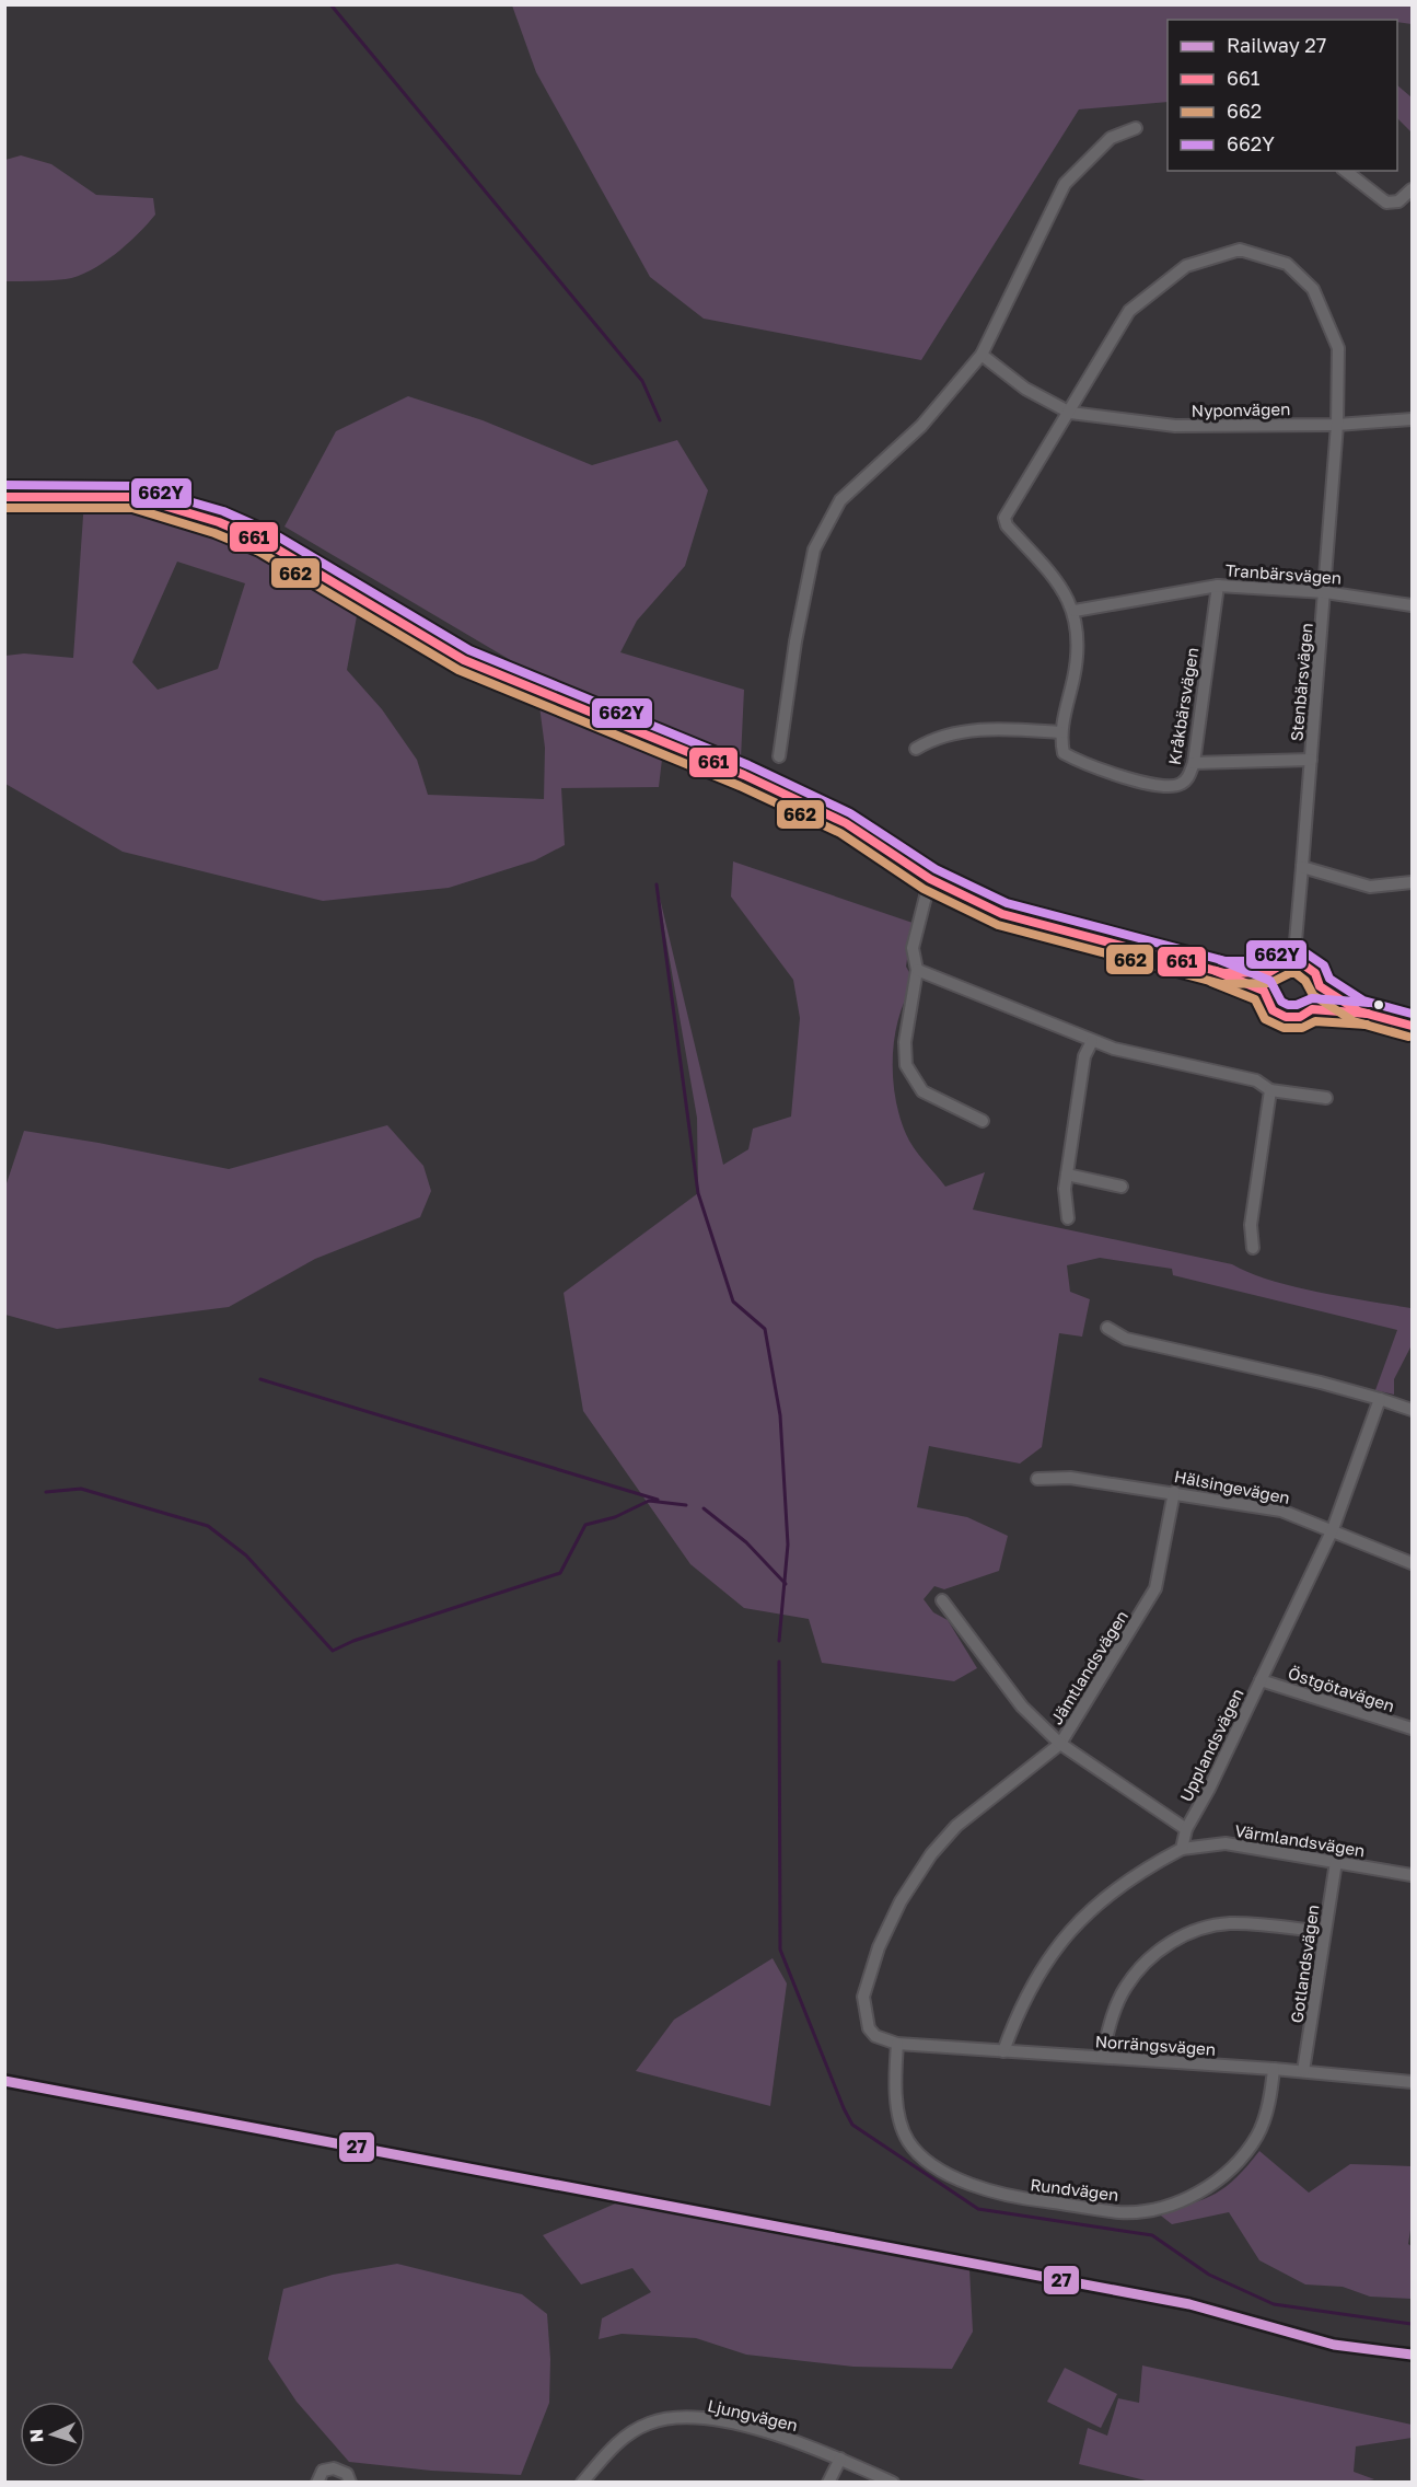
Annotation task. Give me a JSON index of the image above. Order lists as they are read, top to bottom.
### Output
{
  "streets": {
    "street": [
      "Nyponvägen",
      "Tranbärsvägen",
      "Stenbärsvägen",
      "Kråkbärsvägen",
      "Hälsingevägen",
      "Jämtlandsvägen",
      "Östgötavägen",
      "Upplandsvägen",
      "Värmlandsvägen",
      "Gotlandsvägen",
      "Norrängsvägen",
      "Rundvägen",
      "Ljungvägen"
    ]
  },
  "crossings": [
    ["Nyponvägen", "Stenbärsvägen"],
    ["Tranbärsvägen", "Stenbärsvägen"],
    ["Tranbärsvägen", "Kråkbärsvägen"],
    ["Hälsingevägen", "Jämtlandsvägen"],
    ["Hälsingevägen", "Upplandsvägen"],
    ["Jämtlandsvägen", "Norrängsvägen"],
    ["Jämtlandsvägen", "Rundvägen"],
    ["Östgötavägen", "Upplandsvägen"],
    ["Upplandsvägen", "Värmlandsvägen"],
    ["Värmlandsvägen", "Gotlandsvägen"],
    ["Gotlandsvägen", "Norrängsvägen"],
    ["Norrängsvägen", "Rundvägen"]
  ],
  "lines": [
    "transit line 662Y",
    "transit line 661",
    "transit line 662",
    "rail line 27"
  ],
  "legend": [
    "Railway 27",
    "661",
    "662",
    "662Y"
  ],
  "north": "left"
}
